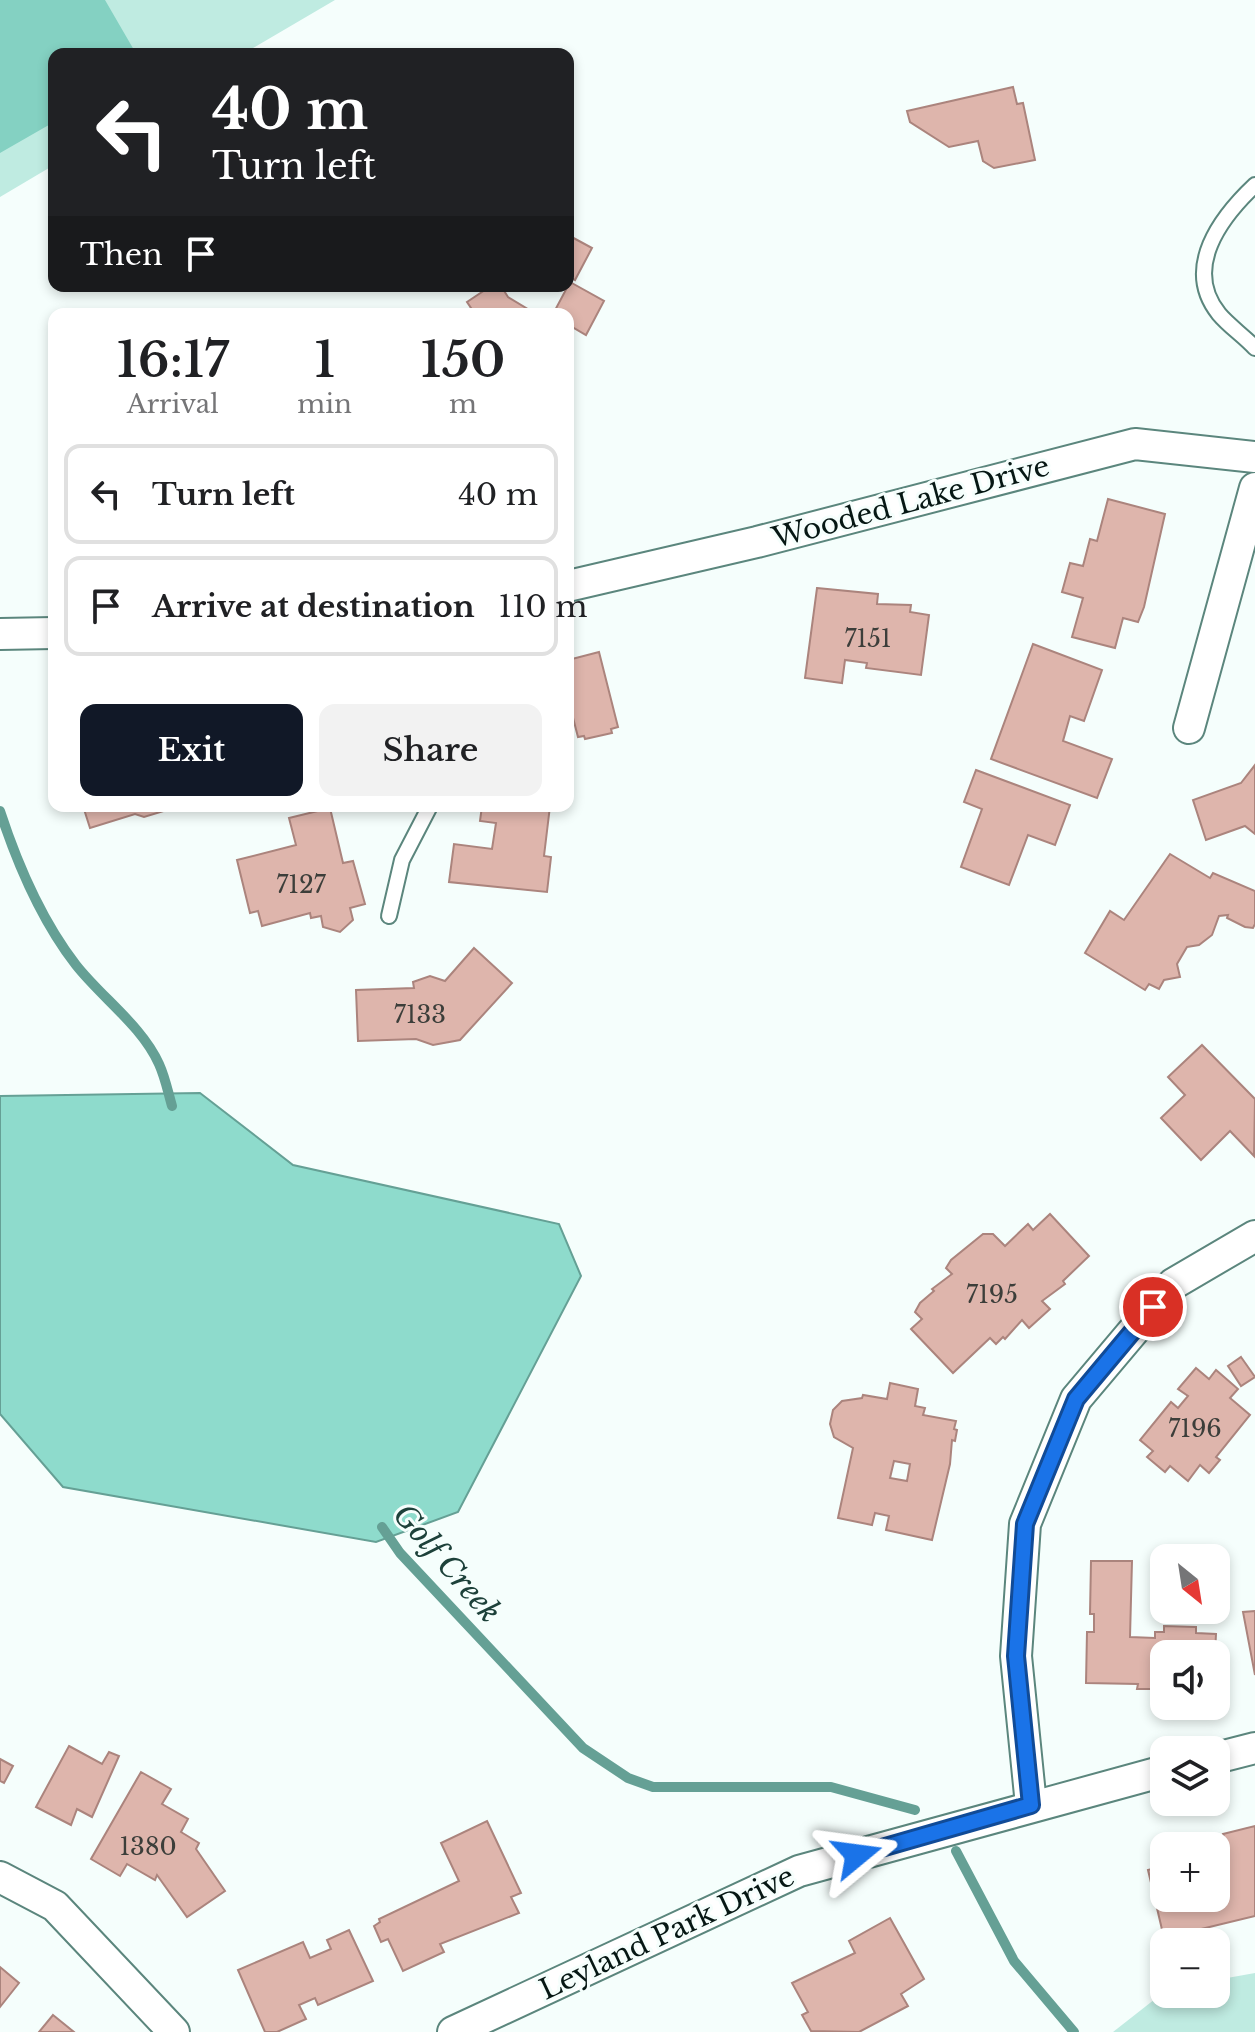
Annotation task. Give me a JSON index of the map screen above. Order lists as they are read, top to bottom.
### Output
{
  "streets": {
    "street": ["Wooded Lake Drive", "Leyland Park Drive"]
  },
  "water": ["Golf Creek"],
  "house_numbers": [
    "7151",
    "7127",
    "7133",
    "7195",
    "7196",
    "1380"
  ],
  "north": "bottom right",
  "page": {
    "turn": ["40 m", "Turn left"],
    "then": "Then",
    "eta": [
      "16:17",
      "Arrival",
      "1",
      "min",
      "150",
      "m"
    ],
    "list": [
      {
        "name": "Turn left",
        "value": "40 m"
      },
      {
        "name": "Arrive at destination",
        "value": "110 m"
      }
    ],
    "buttons": ["Exit", "Share"],
    "map_buttons": ["+", "−"]
  }
}
